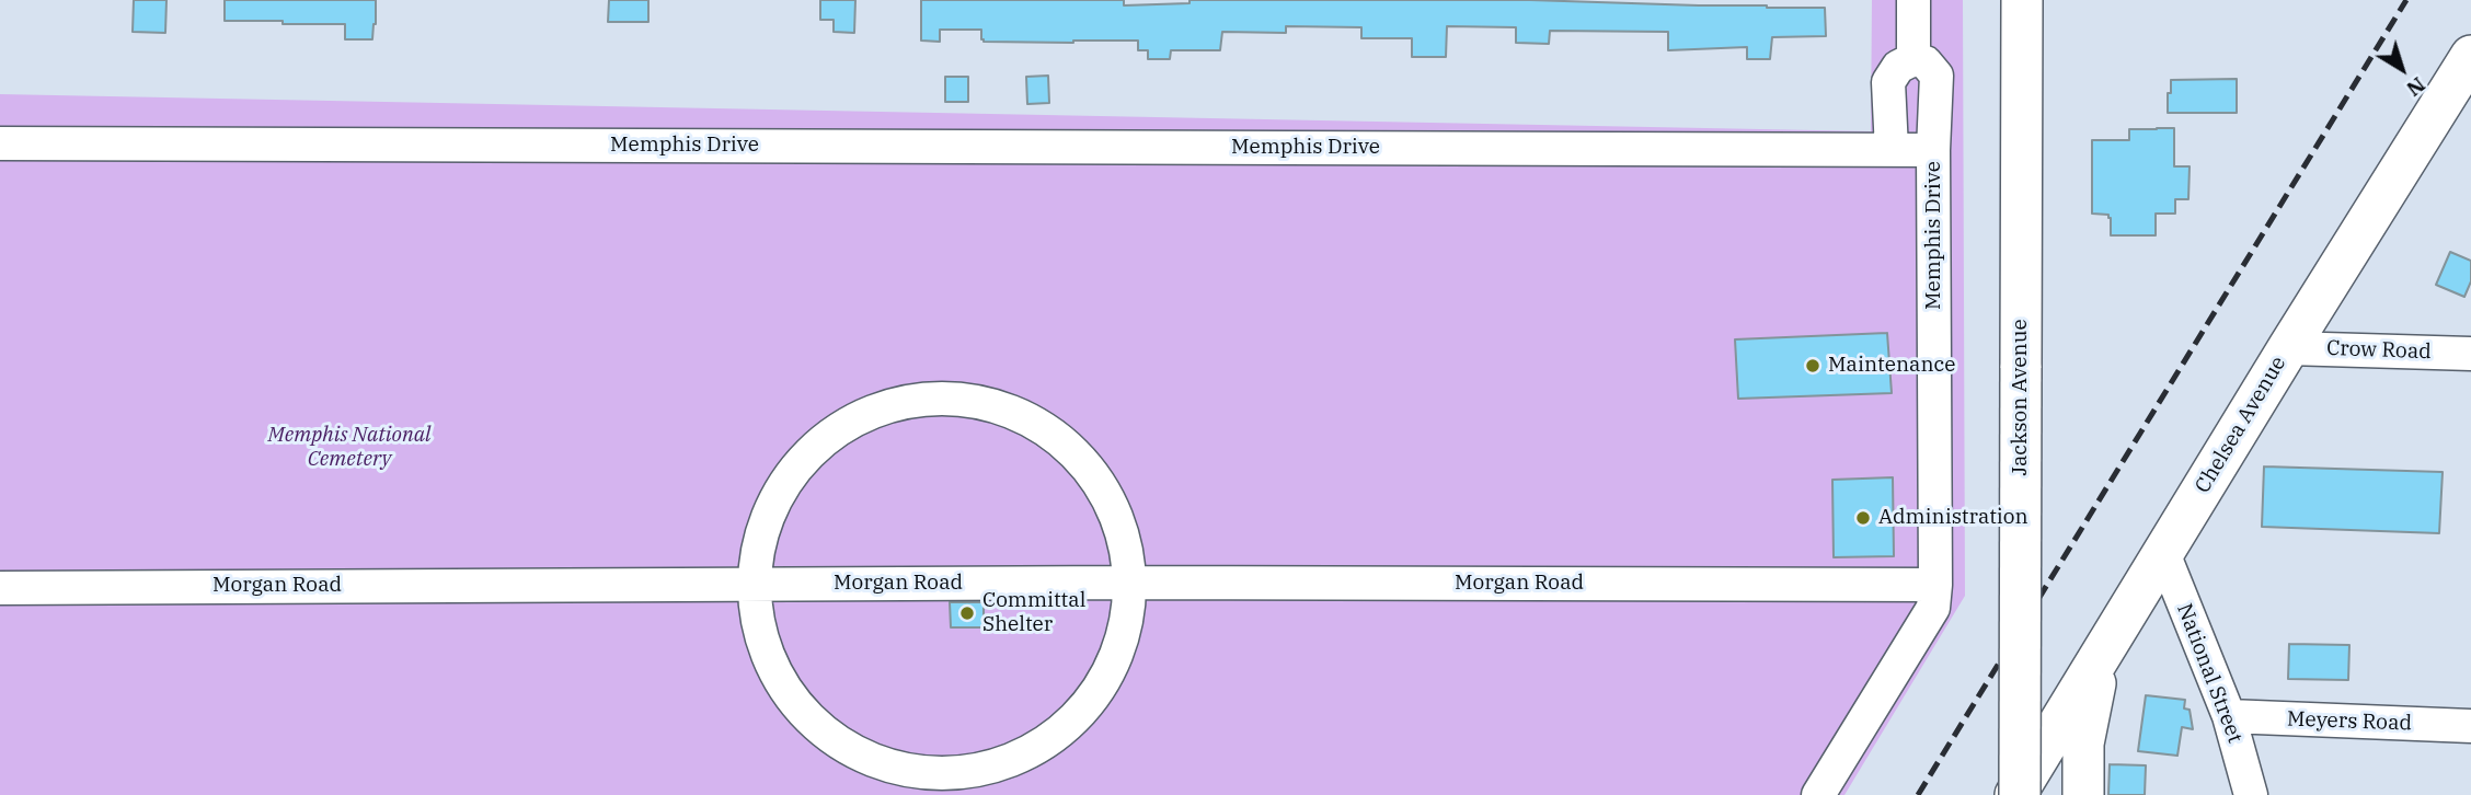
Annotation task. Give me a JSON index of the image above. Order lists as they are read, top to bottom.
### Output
{
  "streets": {
    "main road": ["Jackson Avenue", "Chelsea Avenue"],
    "street": [
      "Memphis Drive",
      "Crow Road",
      "Morgan Road",
      "National Street",
      "Meyers Road"
    ]
  },
  "crossings": [
    ["Memphis Drive", "Morgan Road"],
    ["Crow Road", "Chelsea Avenue"],
    ["Jackson Avenue", "Chelsea Avenue"],
    ["Chelsea Avenue", "National Street"],
    ["National Street", "Meyers Road"]
  ],
  "parks": ["Memphis National Cemetery"],
  "places": ["Maintenance", "Administration", "Committal Shelter"],
  "north": "bottom right"
}
